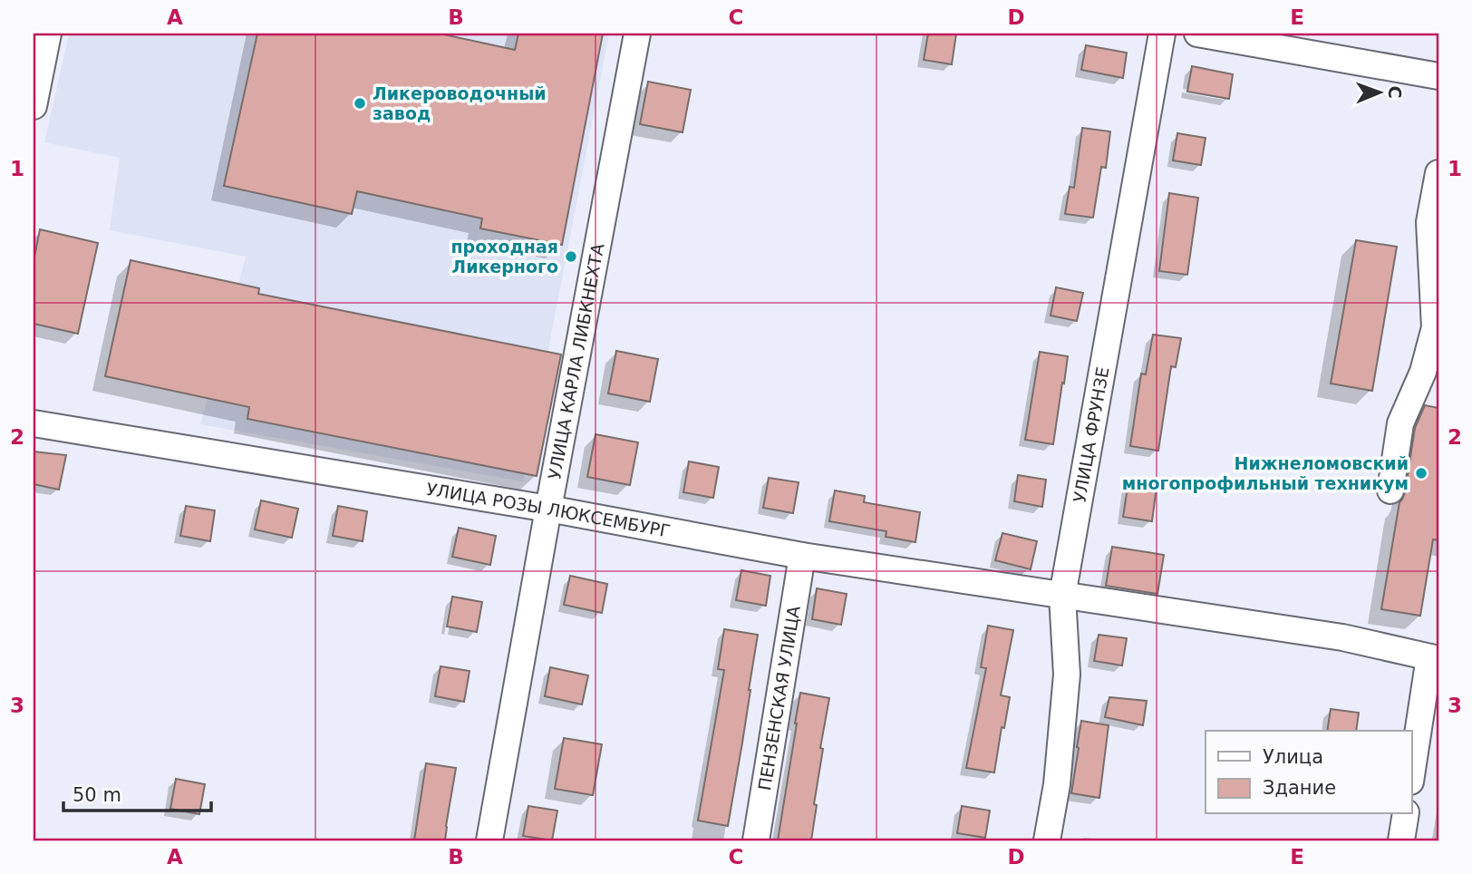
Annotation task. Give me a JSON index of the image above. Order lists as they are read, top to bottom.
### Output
{
  "streets": {
    "street": [
      "УЛИЦА КАРЛА ЛИБКНЕХТА",
      "УЛИЦА ФРУНЗЕ",
      "УЛИЦА РОЗЫ ЛЮКСЕМБУРГ",
      "ПЕНЗЕНСКАЯ УЛИЦА"
    ]
  },
  "crossings": [
    ["УЛИЦА КАРЛА ЛИБКНЕХТА", "УЛИЦА РОЗЫ ЛЮКСЕМБУРГ"],
    ["УЛИЦА ФРУНЗЕ", "УЛИЦА РОЗЫ ЛЮКСЕМБУРГ"],
    ["УЛИЦА РОЗЫ ЛЮКСЕМБУРГ", "ПЕНЗЕНСКАЯ УЛИЦА"]
  ],
  "places": ["Ликероводочный завод", "проходная Ликерного", "Нижнеломовский многопрофильный техникум"],
  "legend": ["Улица", "Здание"],
  "scale_bar": "50 m",
  "north": "right",
  "grid": {
    "columns": [
      "A",
      "B",
      "C",
      "D",
      "E"
    ],
    "rows": ["1", "2", "3"]
  }
}
